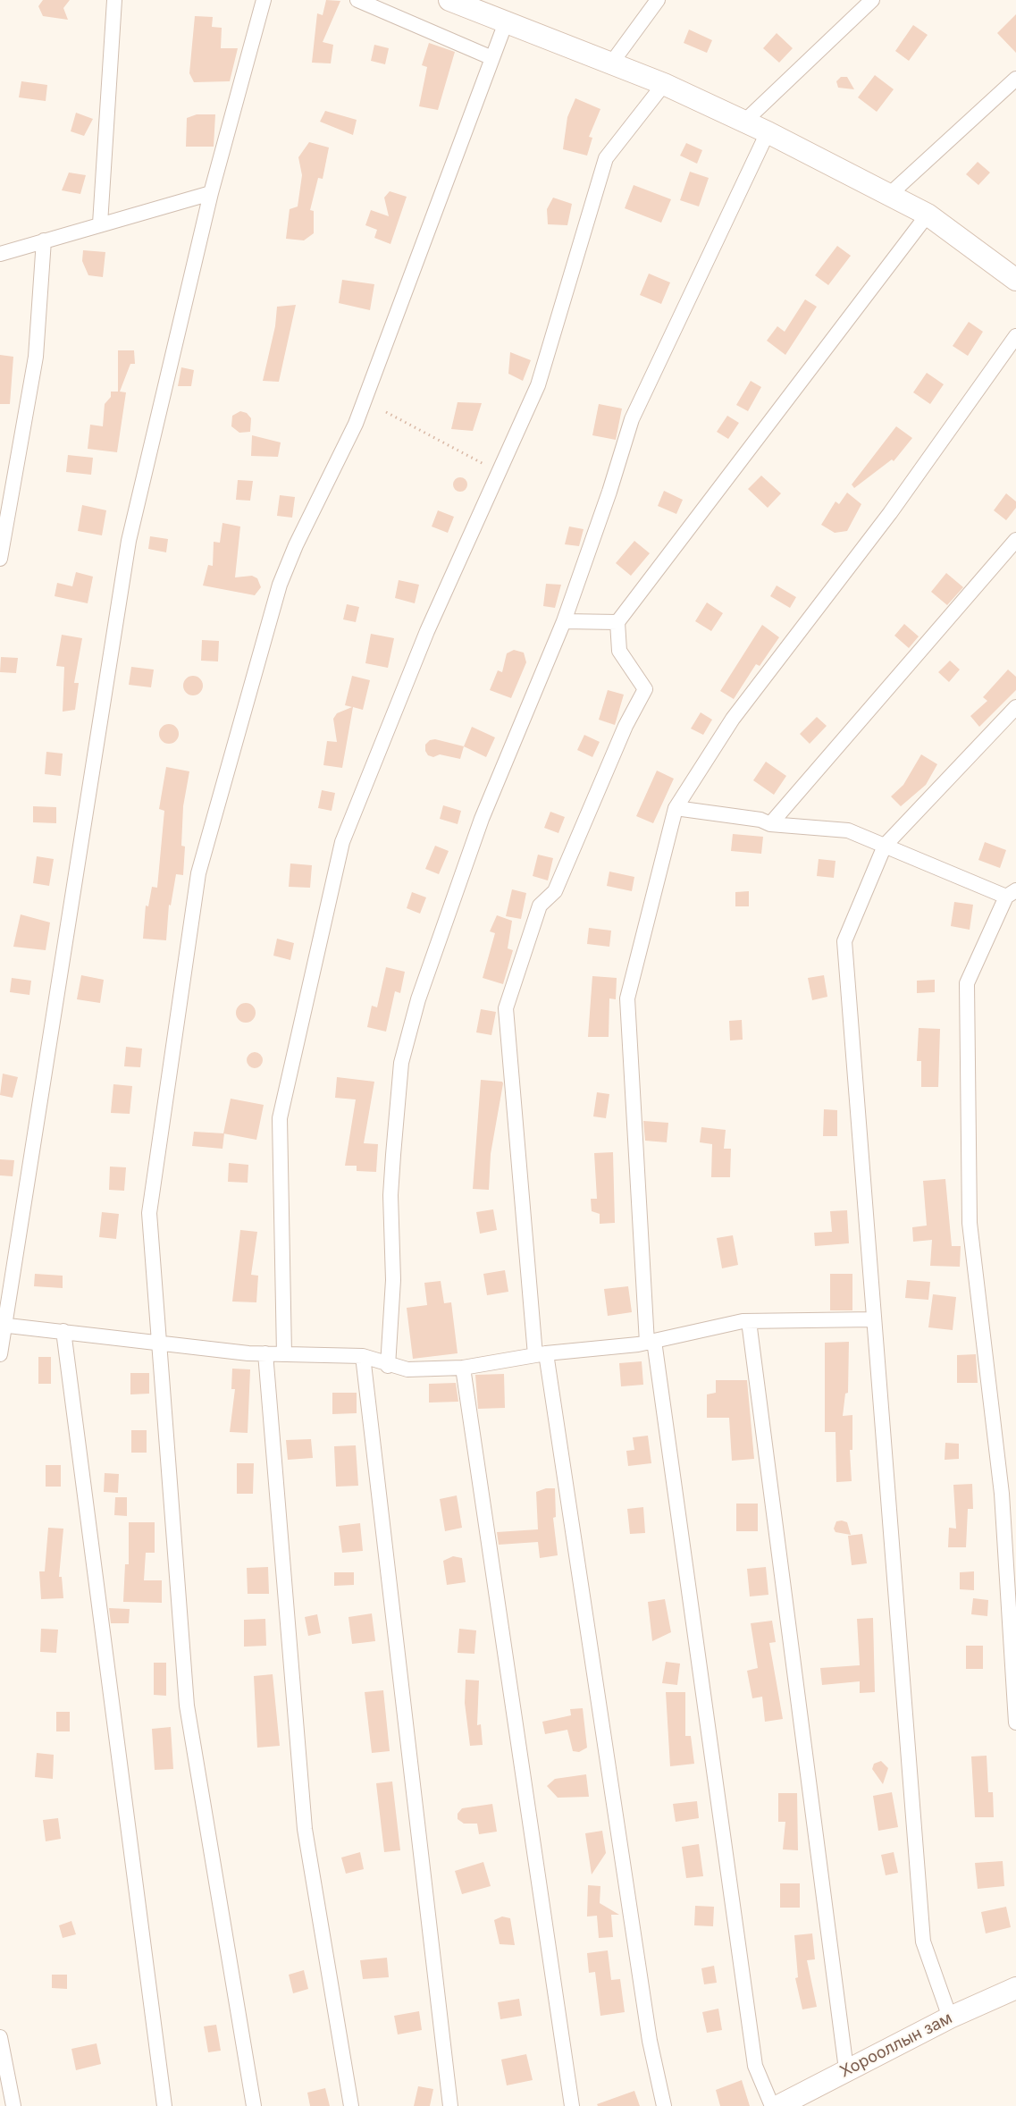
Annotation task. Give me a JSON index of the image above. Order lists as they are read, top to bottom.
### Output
{
  "streets": {
    "street": ["Хорооллын зам"]
  }
}
